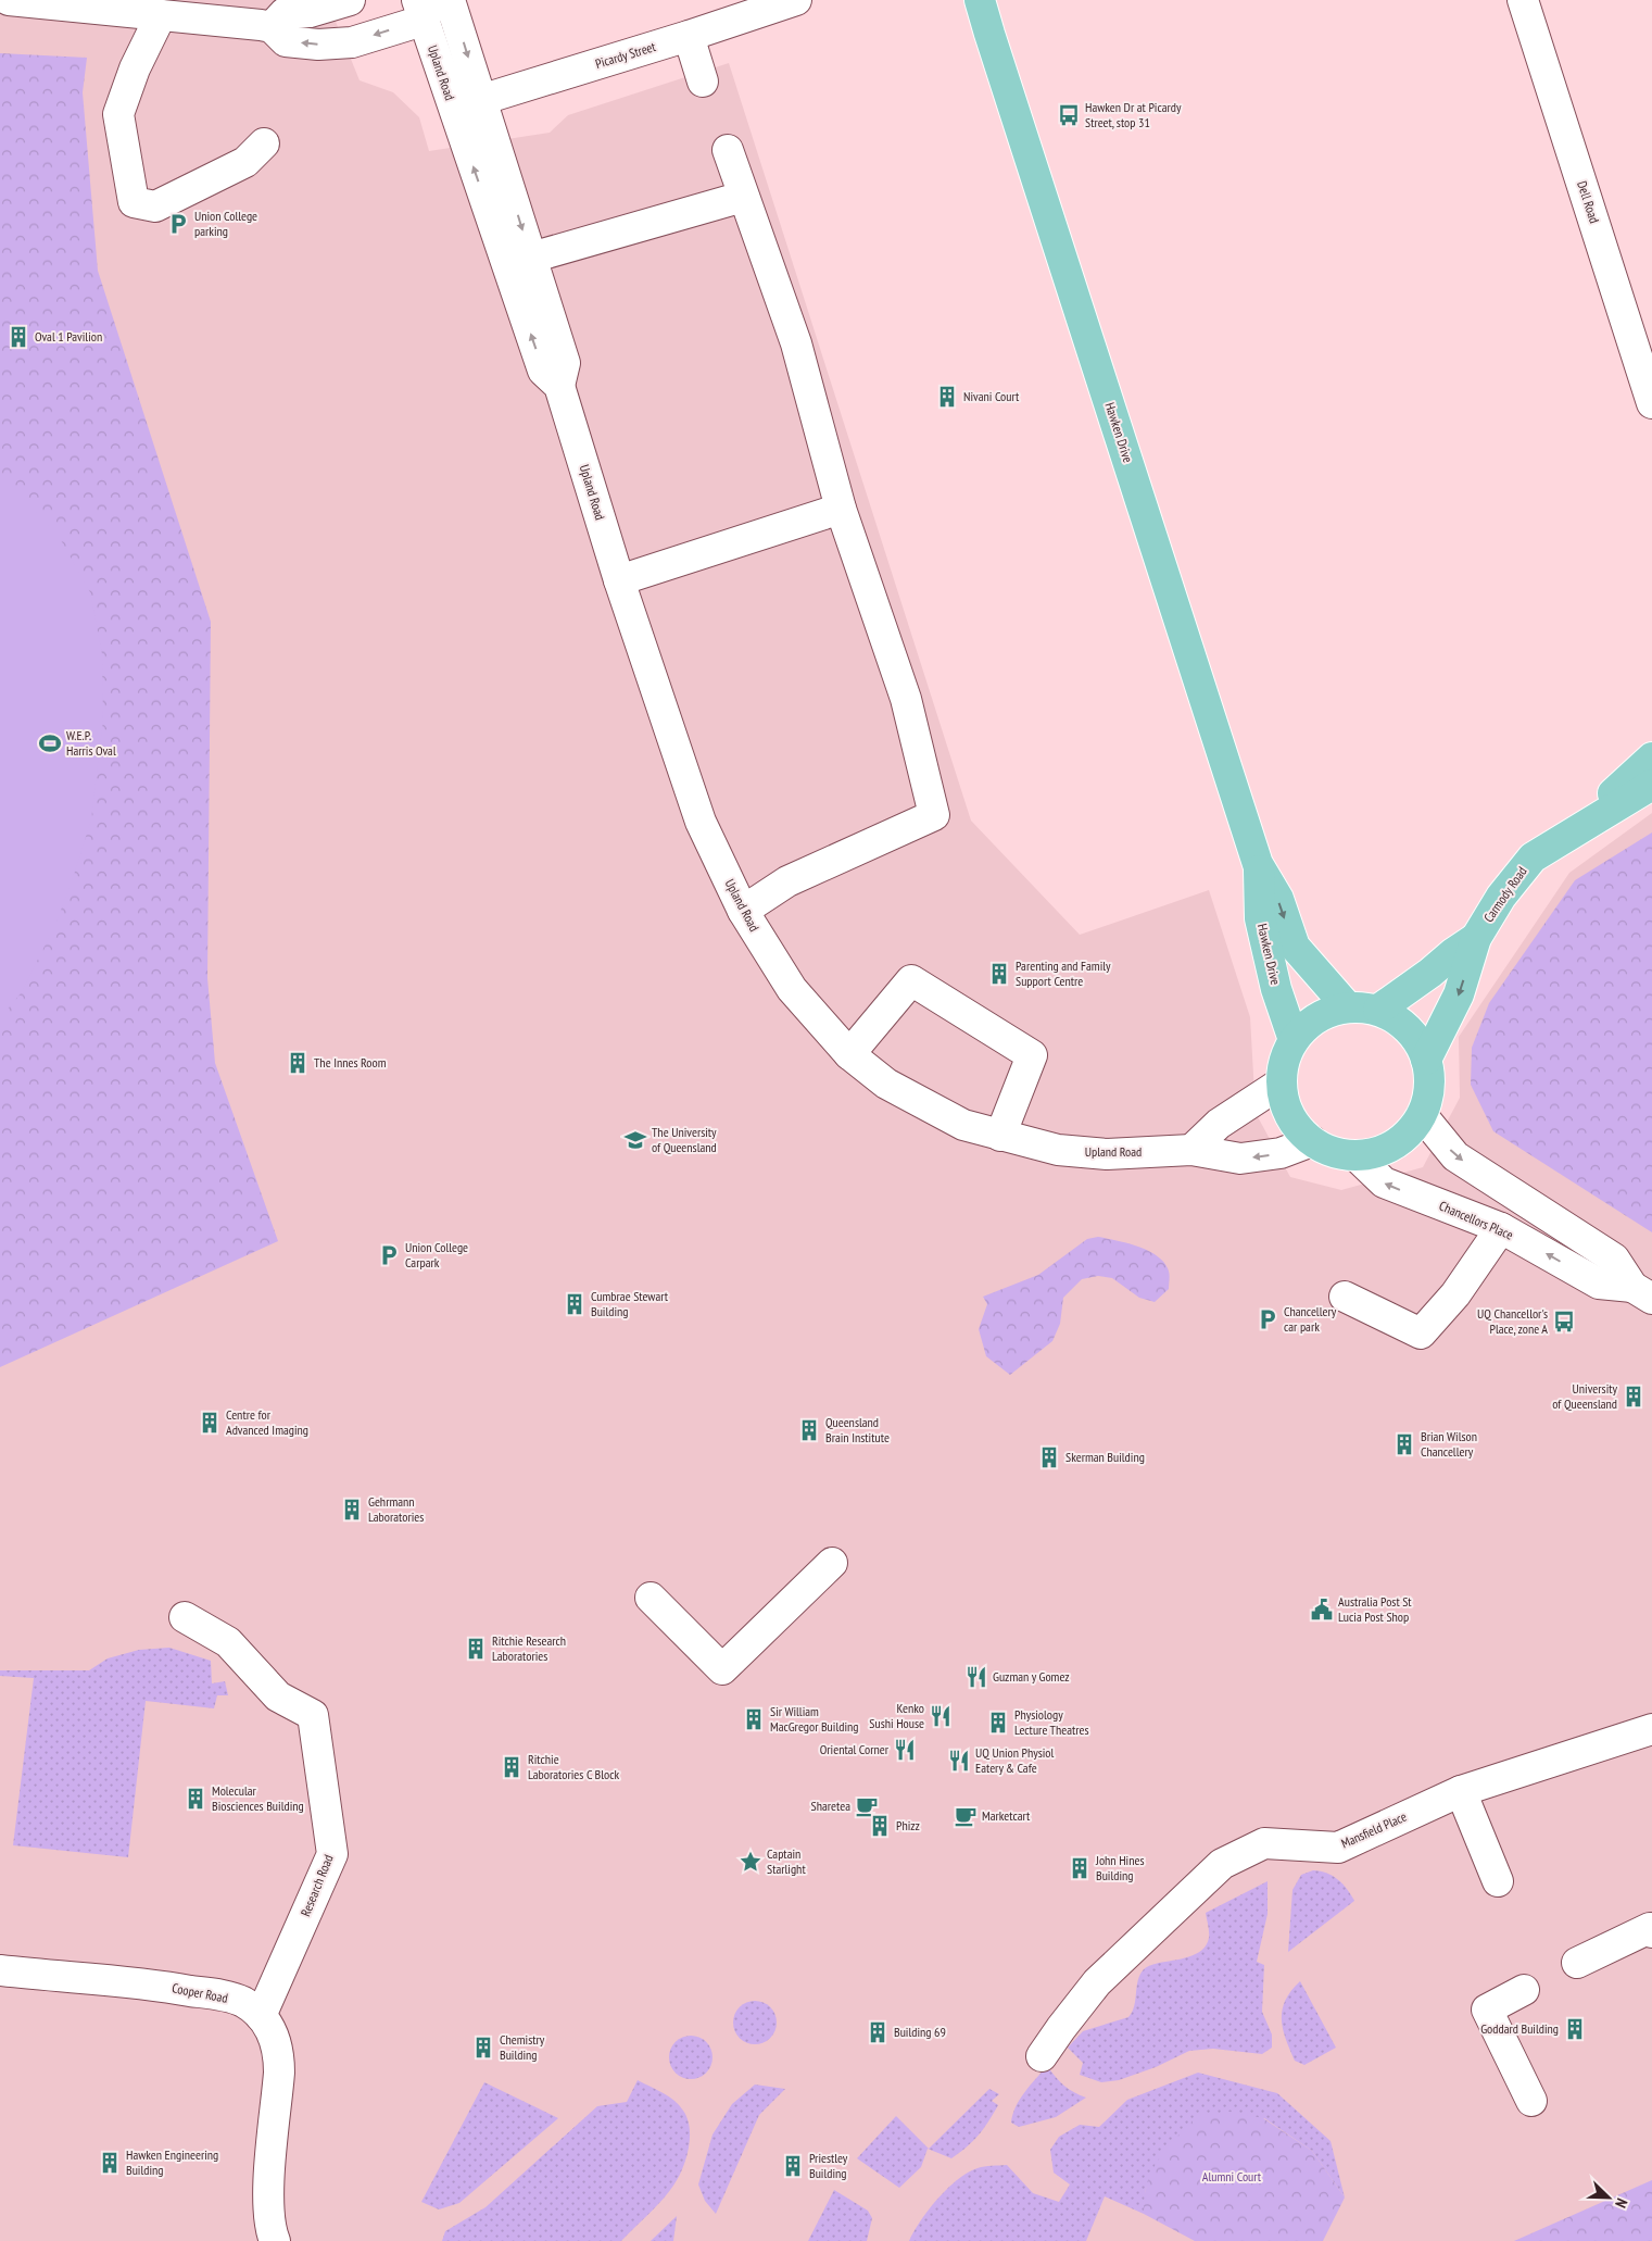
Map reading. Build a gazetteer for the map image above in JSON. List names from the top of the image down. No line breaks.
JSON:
{"streets":{"main road":["Hawken Drive","Carmody Road"],"street":["Picardy Street","Upland Road","Dell Road","Chancellors Place","Mansfield Place","Research Road","Cooper Road"]},"crossings":[["Picardy Street","Upland Road"],["Upland Road","Hawken Drive"],["Upland Road","Carmody Road"],["Upland Road","Chancellors Place"],["Hawken Drive","Carmody Road"],["Hawken Drive","Chancellors Place"],["Carmody Road","Chancellors Place"],["Research Road","Cooper Road"]],"parks":["Alumni Court"],"places":{"bus stop":["Hawken Dr at Picardy Street, stop 31","UQ Chancellor's Place, zone A"],"parking":["Union College parking","Union College Carpark","Chancellery car park"],"building":["Oval 1 Pavilion","Nivani Court","Parenting and Family Support Centre","The Innes Room","Cumbrae Stewart Building","University of Queensland","Centre for Advanced Imaging","Queensland Brain Institute","Brian Wilson Chancellery","Skerman Building","Gehrmann Laboratories","Ritchie Research Laboratories","Sir William MacGregor Building","Physiology Lecture Theatres","Ritchie Laboratories C Block","Molecular Biosciences Building","Phizz","John Hines Building","Goddard Building","Building 69","Chemistry Building","Hawken Engineering Building","Priestley Building"],"sports":["W.E.P. Harris Oval"],"school or university":["The University of Queensland"],"public building":["Australia Post St Lucia Post Shop"],"restaurant":["Guzman y Gomez","Kenko Sushi House","Oriental Corner","UQ Union Physiol Eatery & Cafe"],"cafe":["Sharetea","Marketcart"],"place":["Captain Starlight"]},"north":"bottom right"}
